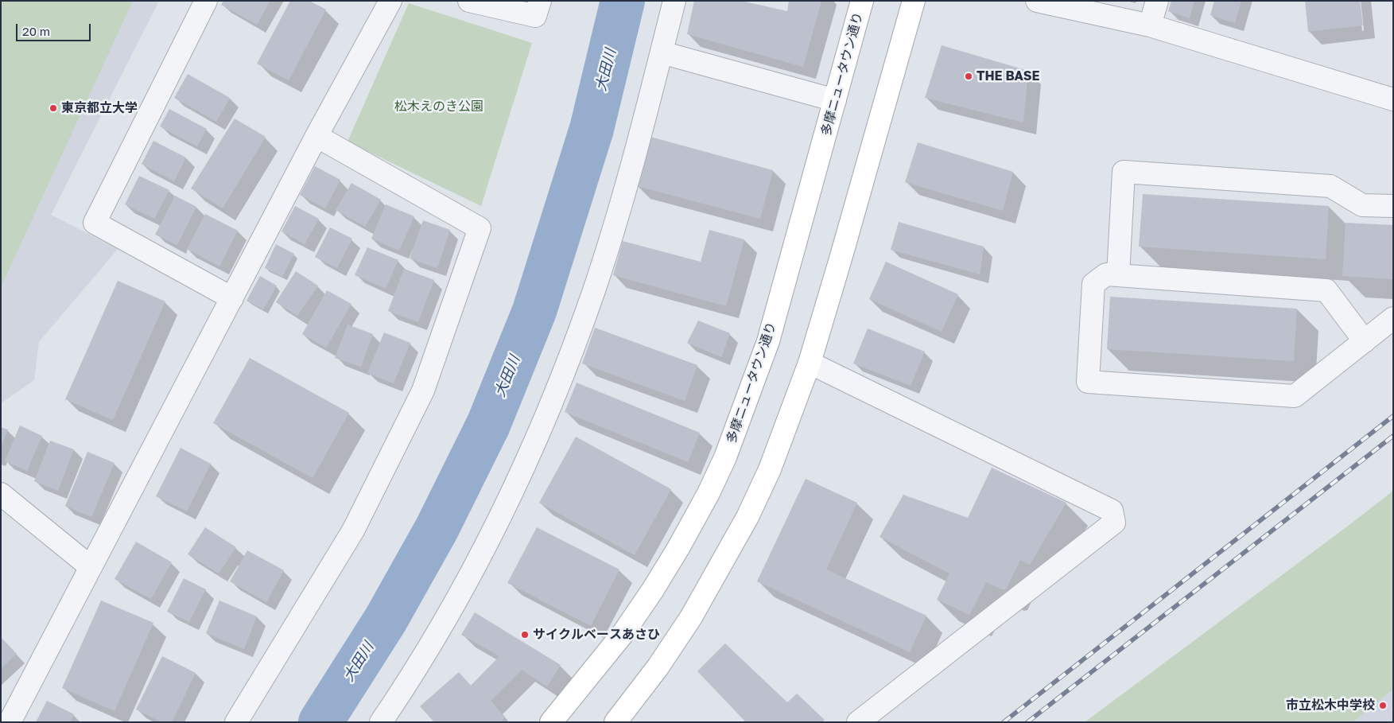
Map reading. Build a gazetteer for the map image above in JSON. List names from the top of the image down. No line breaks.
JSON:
{"streets":{"main road":["多摩ニュータウン通り"]},"water":["大田川"],"parks":["松木えのき公園"],"places":["THE BASE","東京都立大学","サイクルベースあさひ","市立松木中学校"],"scale_bar":"20 m"}
